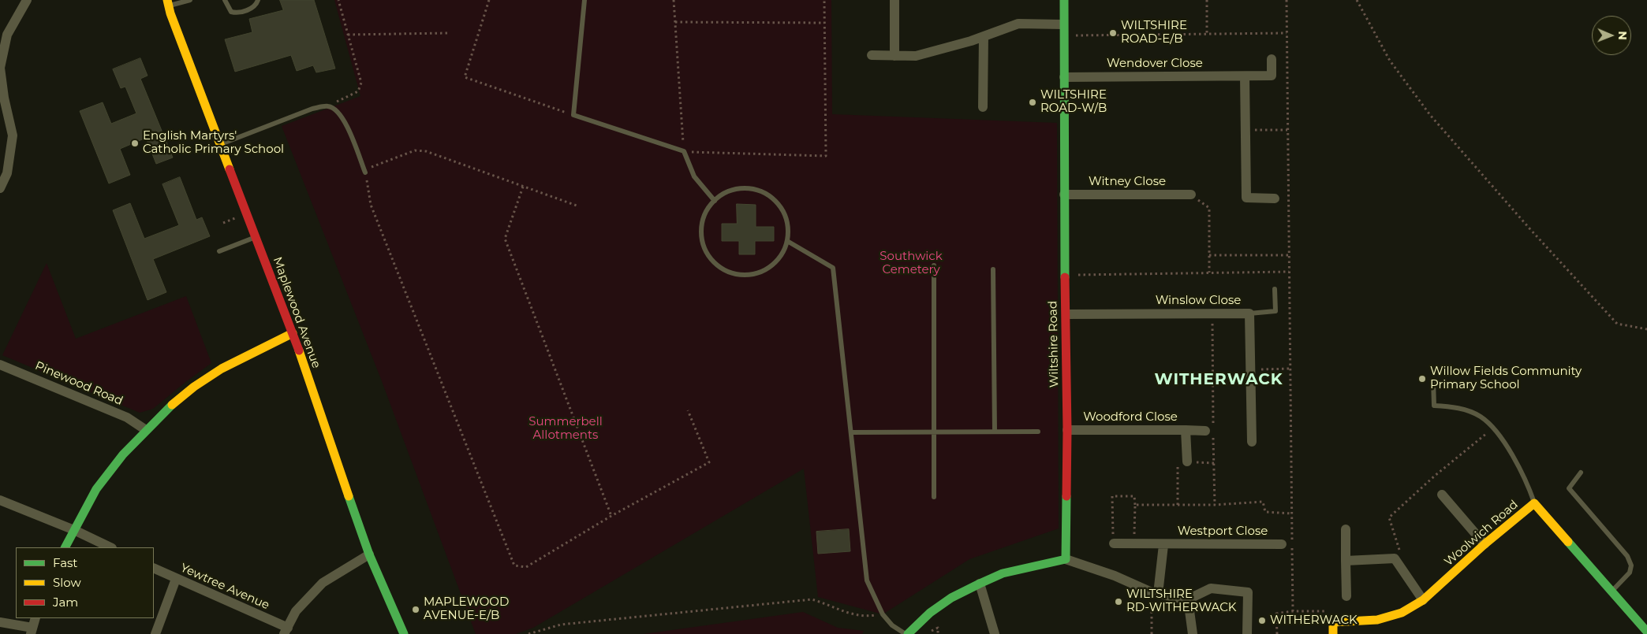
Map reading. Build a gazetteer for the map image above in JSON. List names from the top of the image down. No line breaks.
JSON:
{"streets":{"street":["Wendover Close","Witney Close","Winslow Close","Maplewood Avenue","Wiltshire Road","Pinewood Road","Woodford Close","Westport Close","Woolwich Road","Yewtree Avenue"]},"crossings":[["Wendover Close","Wiltshire Road"],["Witney Close","Wiltshire Road"],["Winslow Close","Wiltshire Road"],["Wiltshire Road","Woodford Close"]],"districts":["WITHERWACK"],"parks":["Southwick Cemetery","Summerbell Allotments"],"places":["WILTSHIRE ROAD-E/B","WILTSHIRE ROAD-W/B","English Martyrs' Catholic Primary School","Willow Fields Community Primary School","WILTSHIRE RD-WITHERWACK","MAPLEWOOD AVENUE-E/B","WITHERWACK"],"legend":["Fast","Slow","Jam"],"north":"right"}
